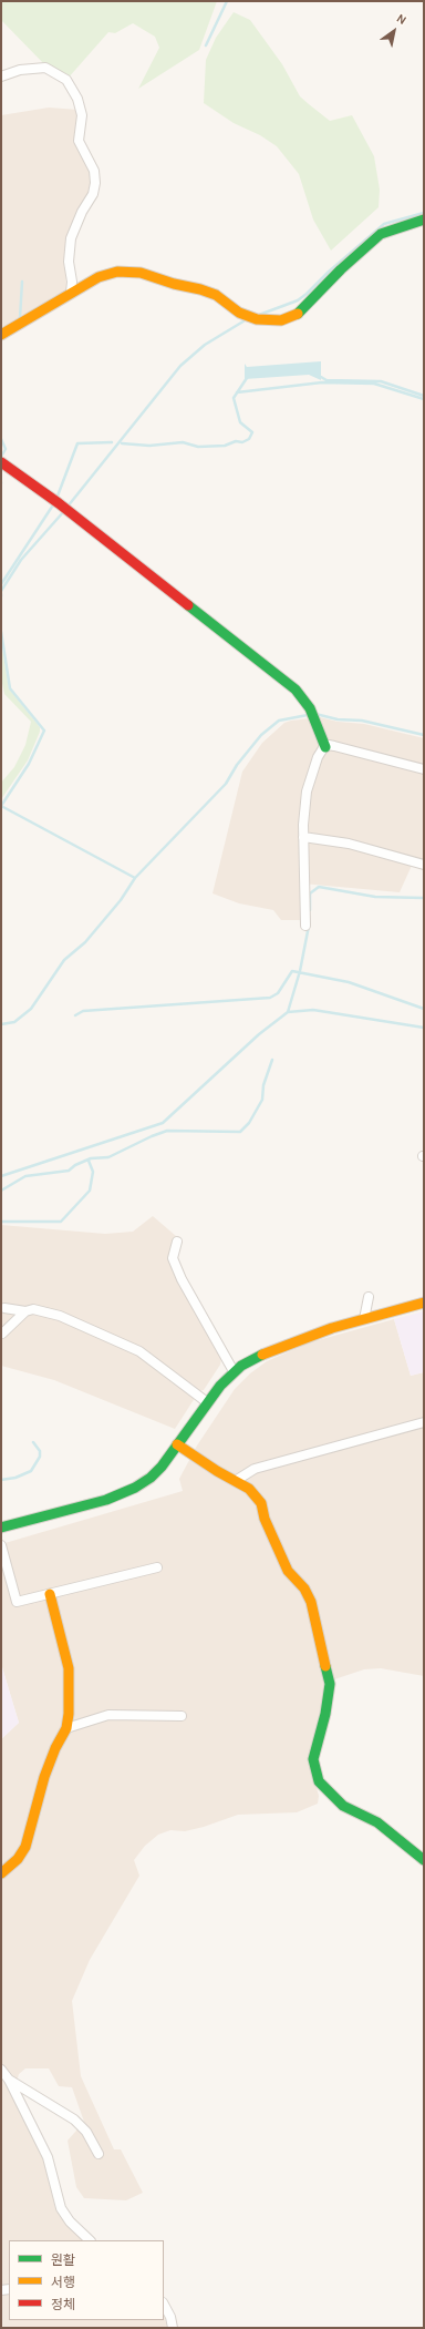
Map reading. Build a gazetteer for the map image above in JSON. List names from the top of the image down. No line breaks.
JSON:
{"legend":["원활","서행","정체"],"north":"top right"}
